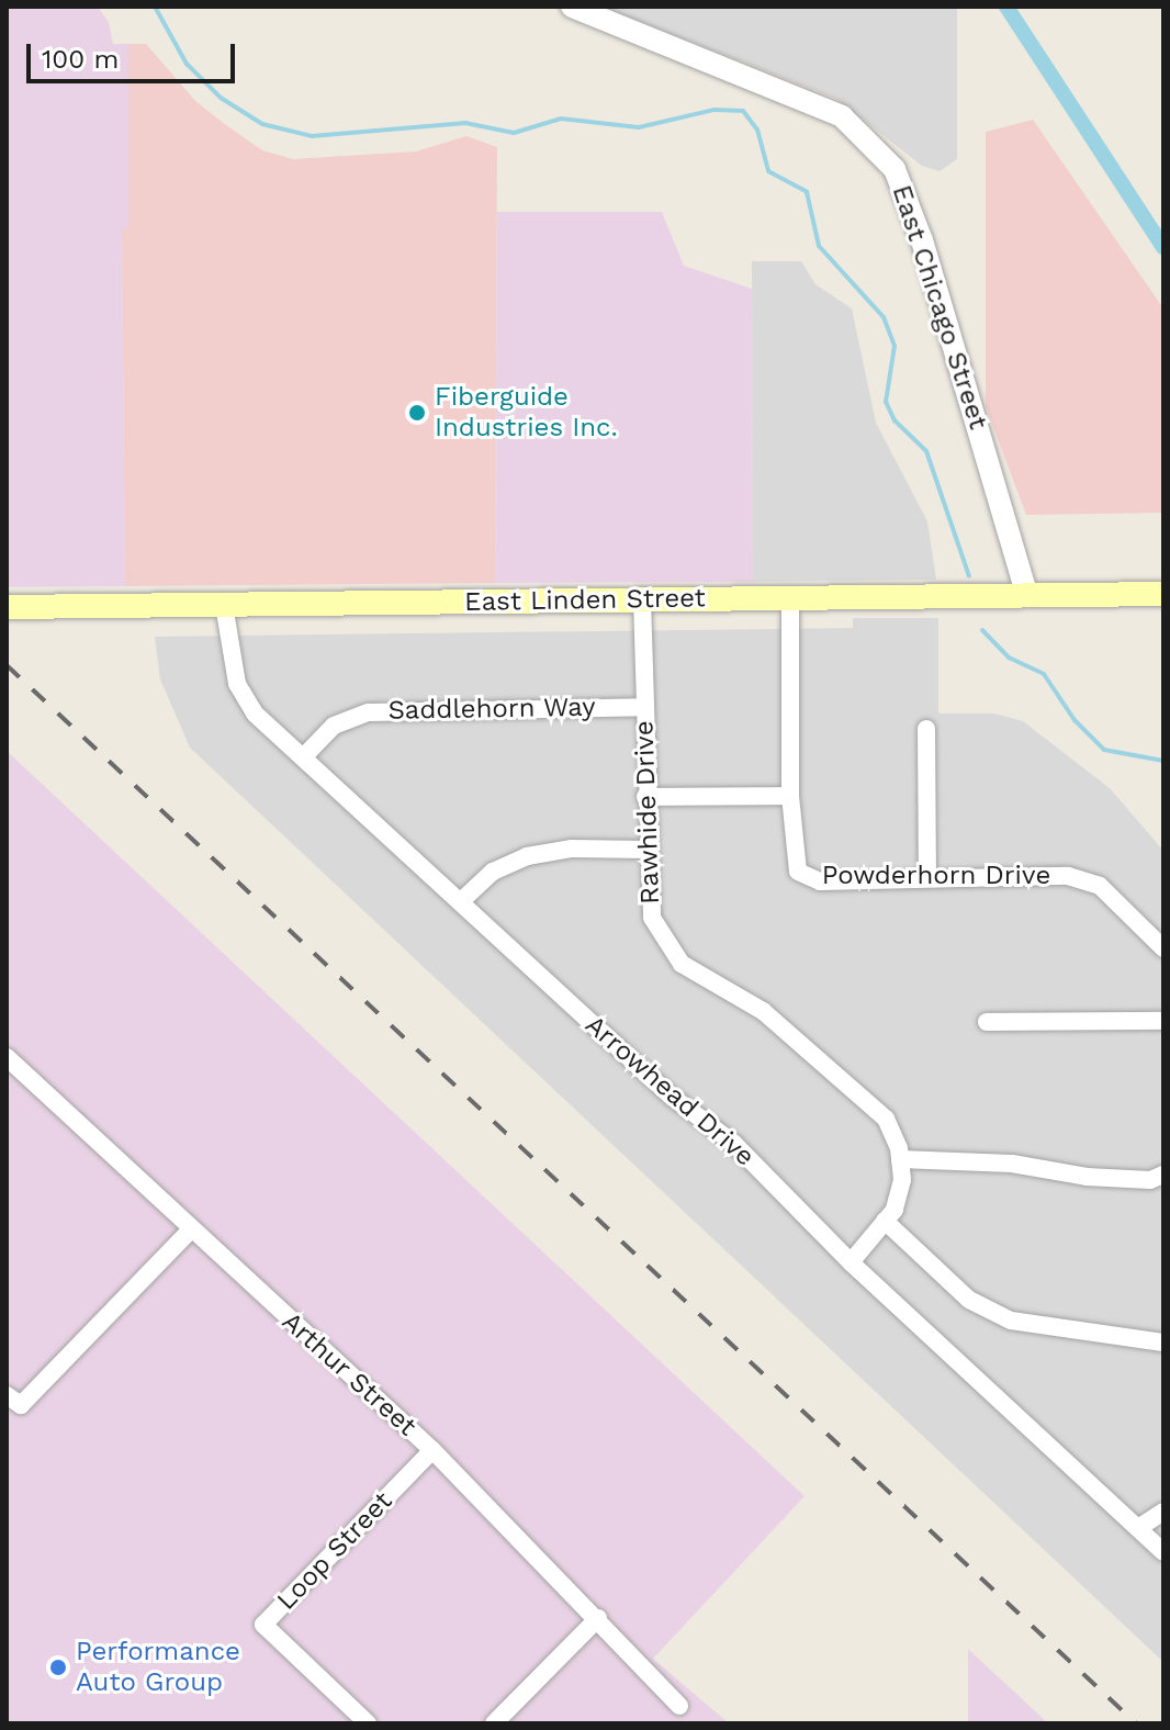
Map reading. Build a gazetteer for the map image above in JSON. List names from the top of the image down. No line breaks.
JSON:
{"streets":{"main road":["East Linden Street"],"street":["East Chicago Street","Saddlehorn Way","Rawhide Drive","Powderhorn Drive","Arrowhead Drive","Arthur Street","Loop Street"]},"crossings":[["East Chicago Street","East Linden Street"],["East Linden Street","Rawhide Drive"],["East Linden Street","Powderhorn Drive"],["East Linden Street","Arrowhead Drive"],["Saddlehorn Way","Rawhide Drive"],["Saddlehorn Way","Arrowhead Drive"],["Rawhide Drive","Arrowhead Drive"],["Arthur Street","Loop Street"]],"places":["Fiberguide Industries Inc.","Performance Auto Group"],"scale_bar":"100 m"}
